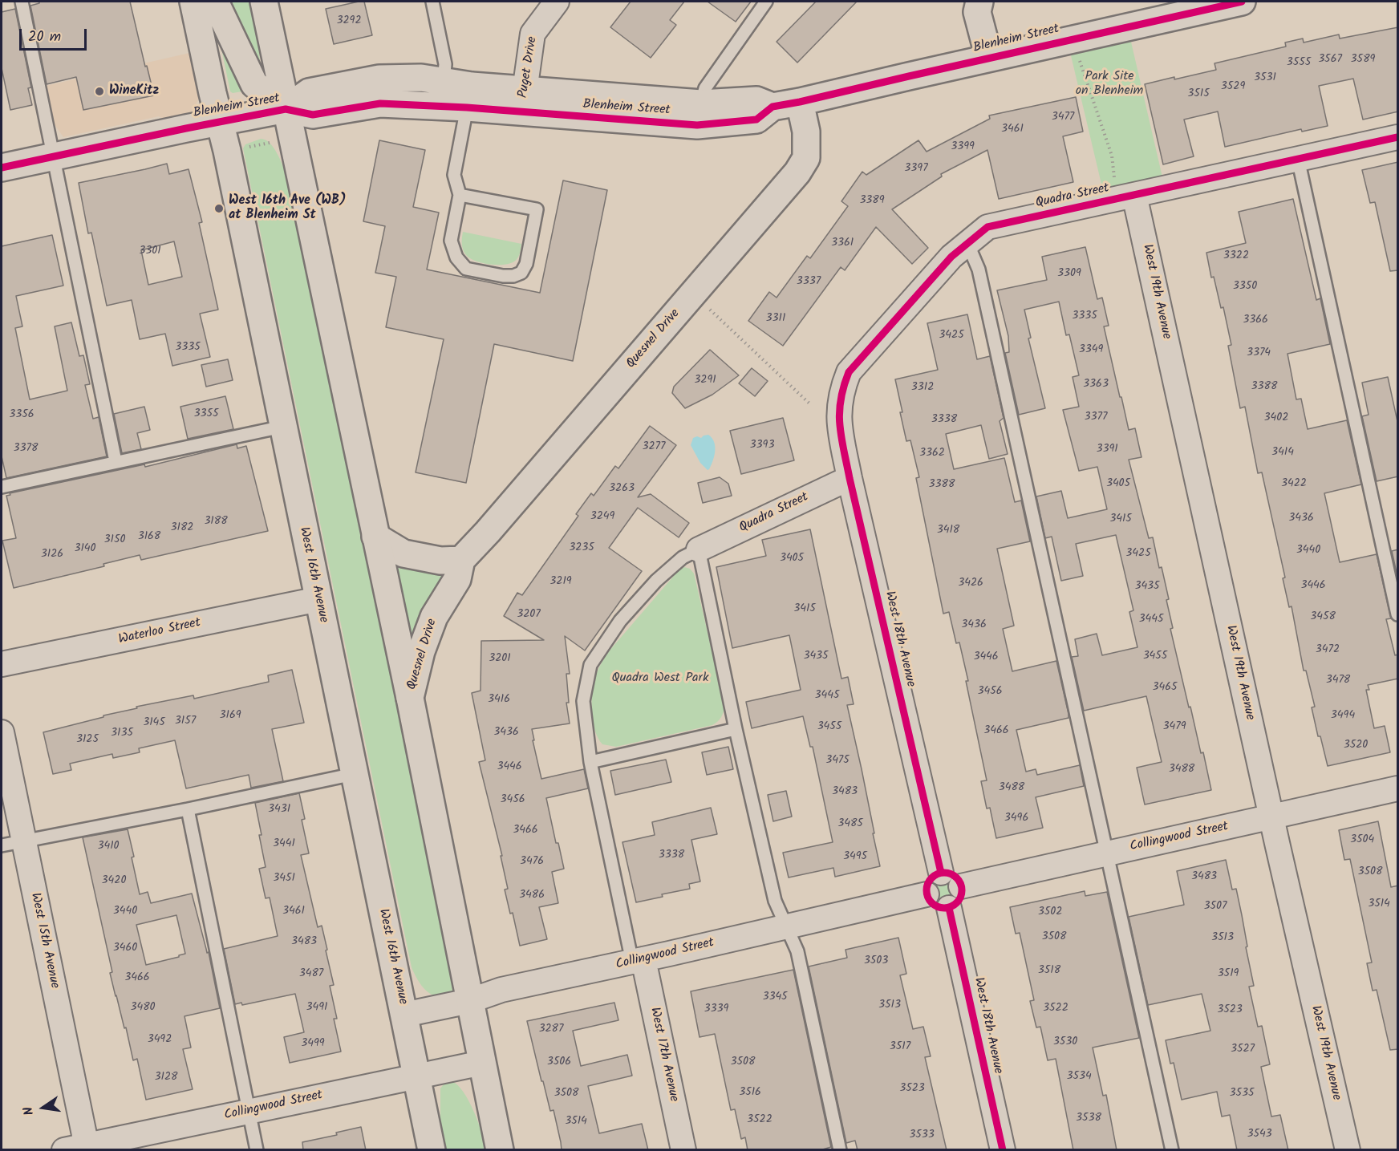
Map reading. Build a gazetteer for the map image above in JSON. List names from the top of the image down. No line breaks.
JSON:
{"streets":{"street":["Blenheim Street","Puget Drive","Quadra Street","West 19th Avenue","Quesnel Drive","West 16th Avenue","Waterloo Street","West 18th Avenue","Collingwood Street","West 15th Avenue","West 17th Avenue"]},"crossings":[["Blenheim Street","Puget Drive"],["Blenheim Street","Quesnel Drive"],["Blenheim Street","West 16th Avenue"],["Quadra Street","West 19th Avenue"],["Quadra Street","West 18th Avenue"],["West 19th Avenue","Collingwood Street"],["West 16th Avenue","Waterloo Street"],["West 16th Avenue","Collingwood Street"],["West 18th Avenue","Collingwood Street"],["Collingwood Street","West 15th Avenue"],["Collingwood Street","West 17th Avenue"]],"parks":["Park Site on Blenheim","Quadra West Park"],"places":["WineKitz","West 16th Ave (WB) at Blenheim St"],"house_numbers":["3292","3567","3589","3555","3531","3529","3515","3477","3461","3399","3397","3389","3361","3301","3322","3309","3337","3350","3335","3311","3366","3425","3335","3349","3374","3291","3363","3388","3312","3355","3356","3377","3402","3338","3393","3277","3378","3391","3414","3362","3405","3422","3388","3263","3249","3436","3415","3188","3182","3418","3168","3150","3235","3140","3440","3425","3126","3405","3219","3426","3446","3435","3415","3207","3458","3445","3436","3472","3435","3455","3446","3201","3478","3465","3456","3445","3416","3169","3494","3157","3145","3455","3479","3466","3436","3135","3125","3520","3475","3446","3488","3488","3483","3456","3431","3496","3485","3466","3504","3441","3410","3338","3495","3476","3508","3483","3451","3420","3486","3514","3507","3440","3461","3502","3508","3513","3483","3460","3503","3518","3487","3519","3466","3345","3513","3480","3491","3522","3339","3523","3287","3492","3530","3499","3517","3527","3506","3508","3534","3128","3523","3516","3508","3535","3538","3522","3514","3543","3533"],"scale_bar":"20 m","north":"left"}
